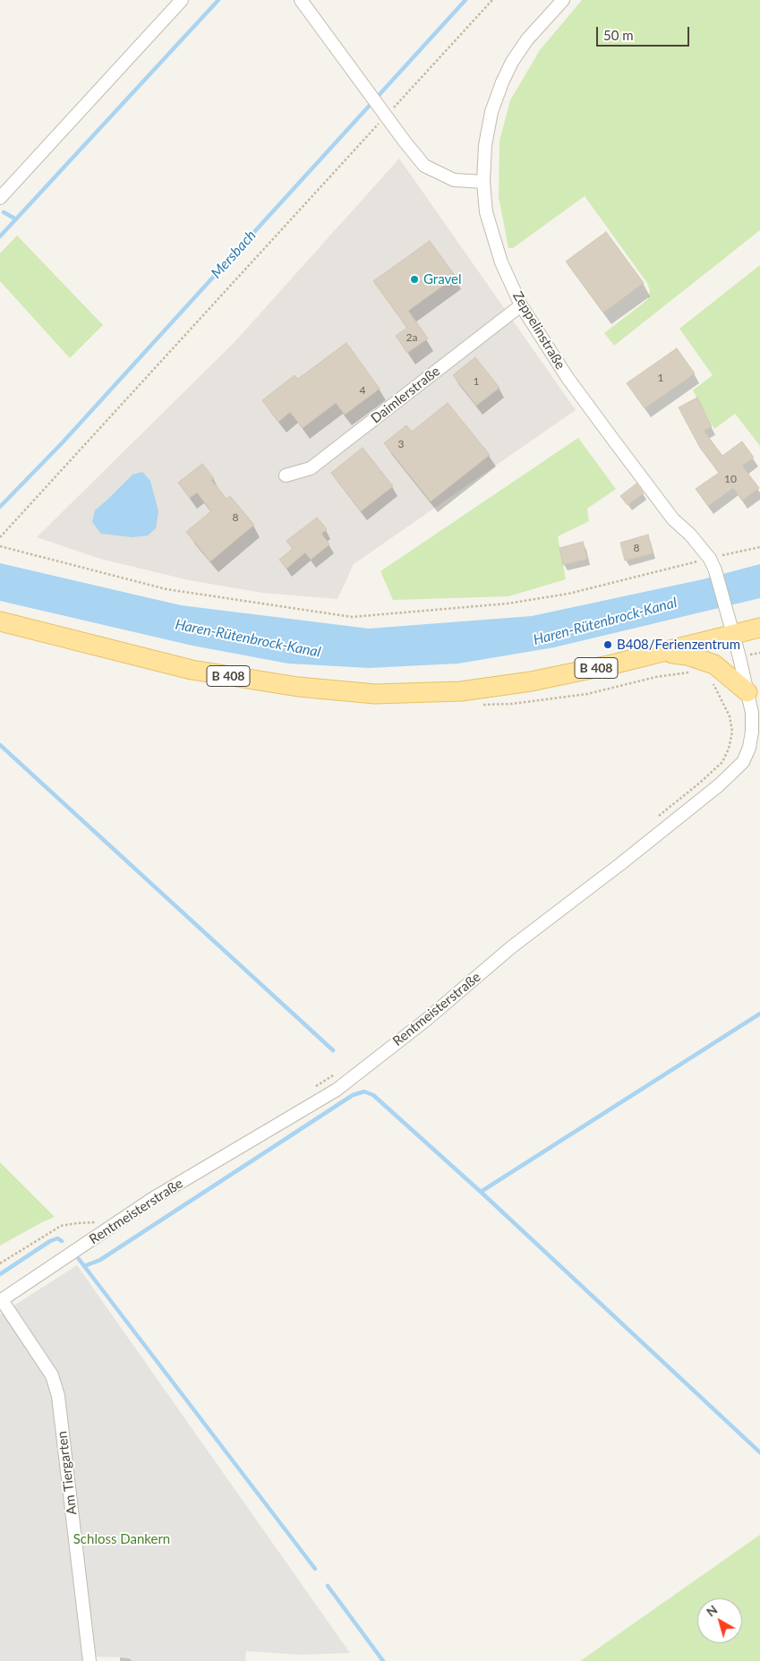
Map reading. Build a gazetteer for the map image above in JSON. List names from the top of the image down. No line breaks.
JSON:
{"streets":{"main road":["B 408"],"street":["Zeppelinstraße","Daimlerstraße","Rentmeisterstraße","Am Tiergarten"]},"crossings":[["Zeppelinstraße","Daimlerstraße"],["Zeppelinstraße","B 408"],["Zeppelinstraße","Rentmeisterstraße"],["B 408","Rentmeisterstraße"],["Rentmeisterstraße","Am Tiergarten"]],"water":["Mersbach","Haren-Rütenbrock-Kanal"],"parks":["Schloss Dankern"],"places":["Gravel","B408/Ferienzentrum"],"house_numbers":["2a","1","1","4","3","10","8","8"],"scale_bar":"50 m","north":"top left"}
